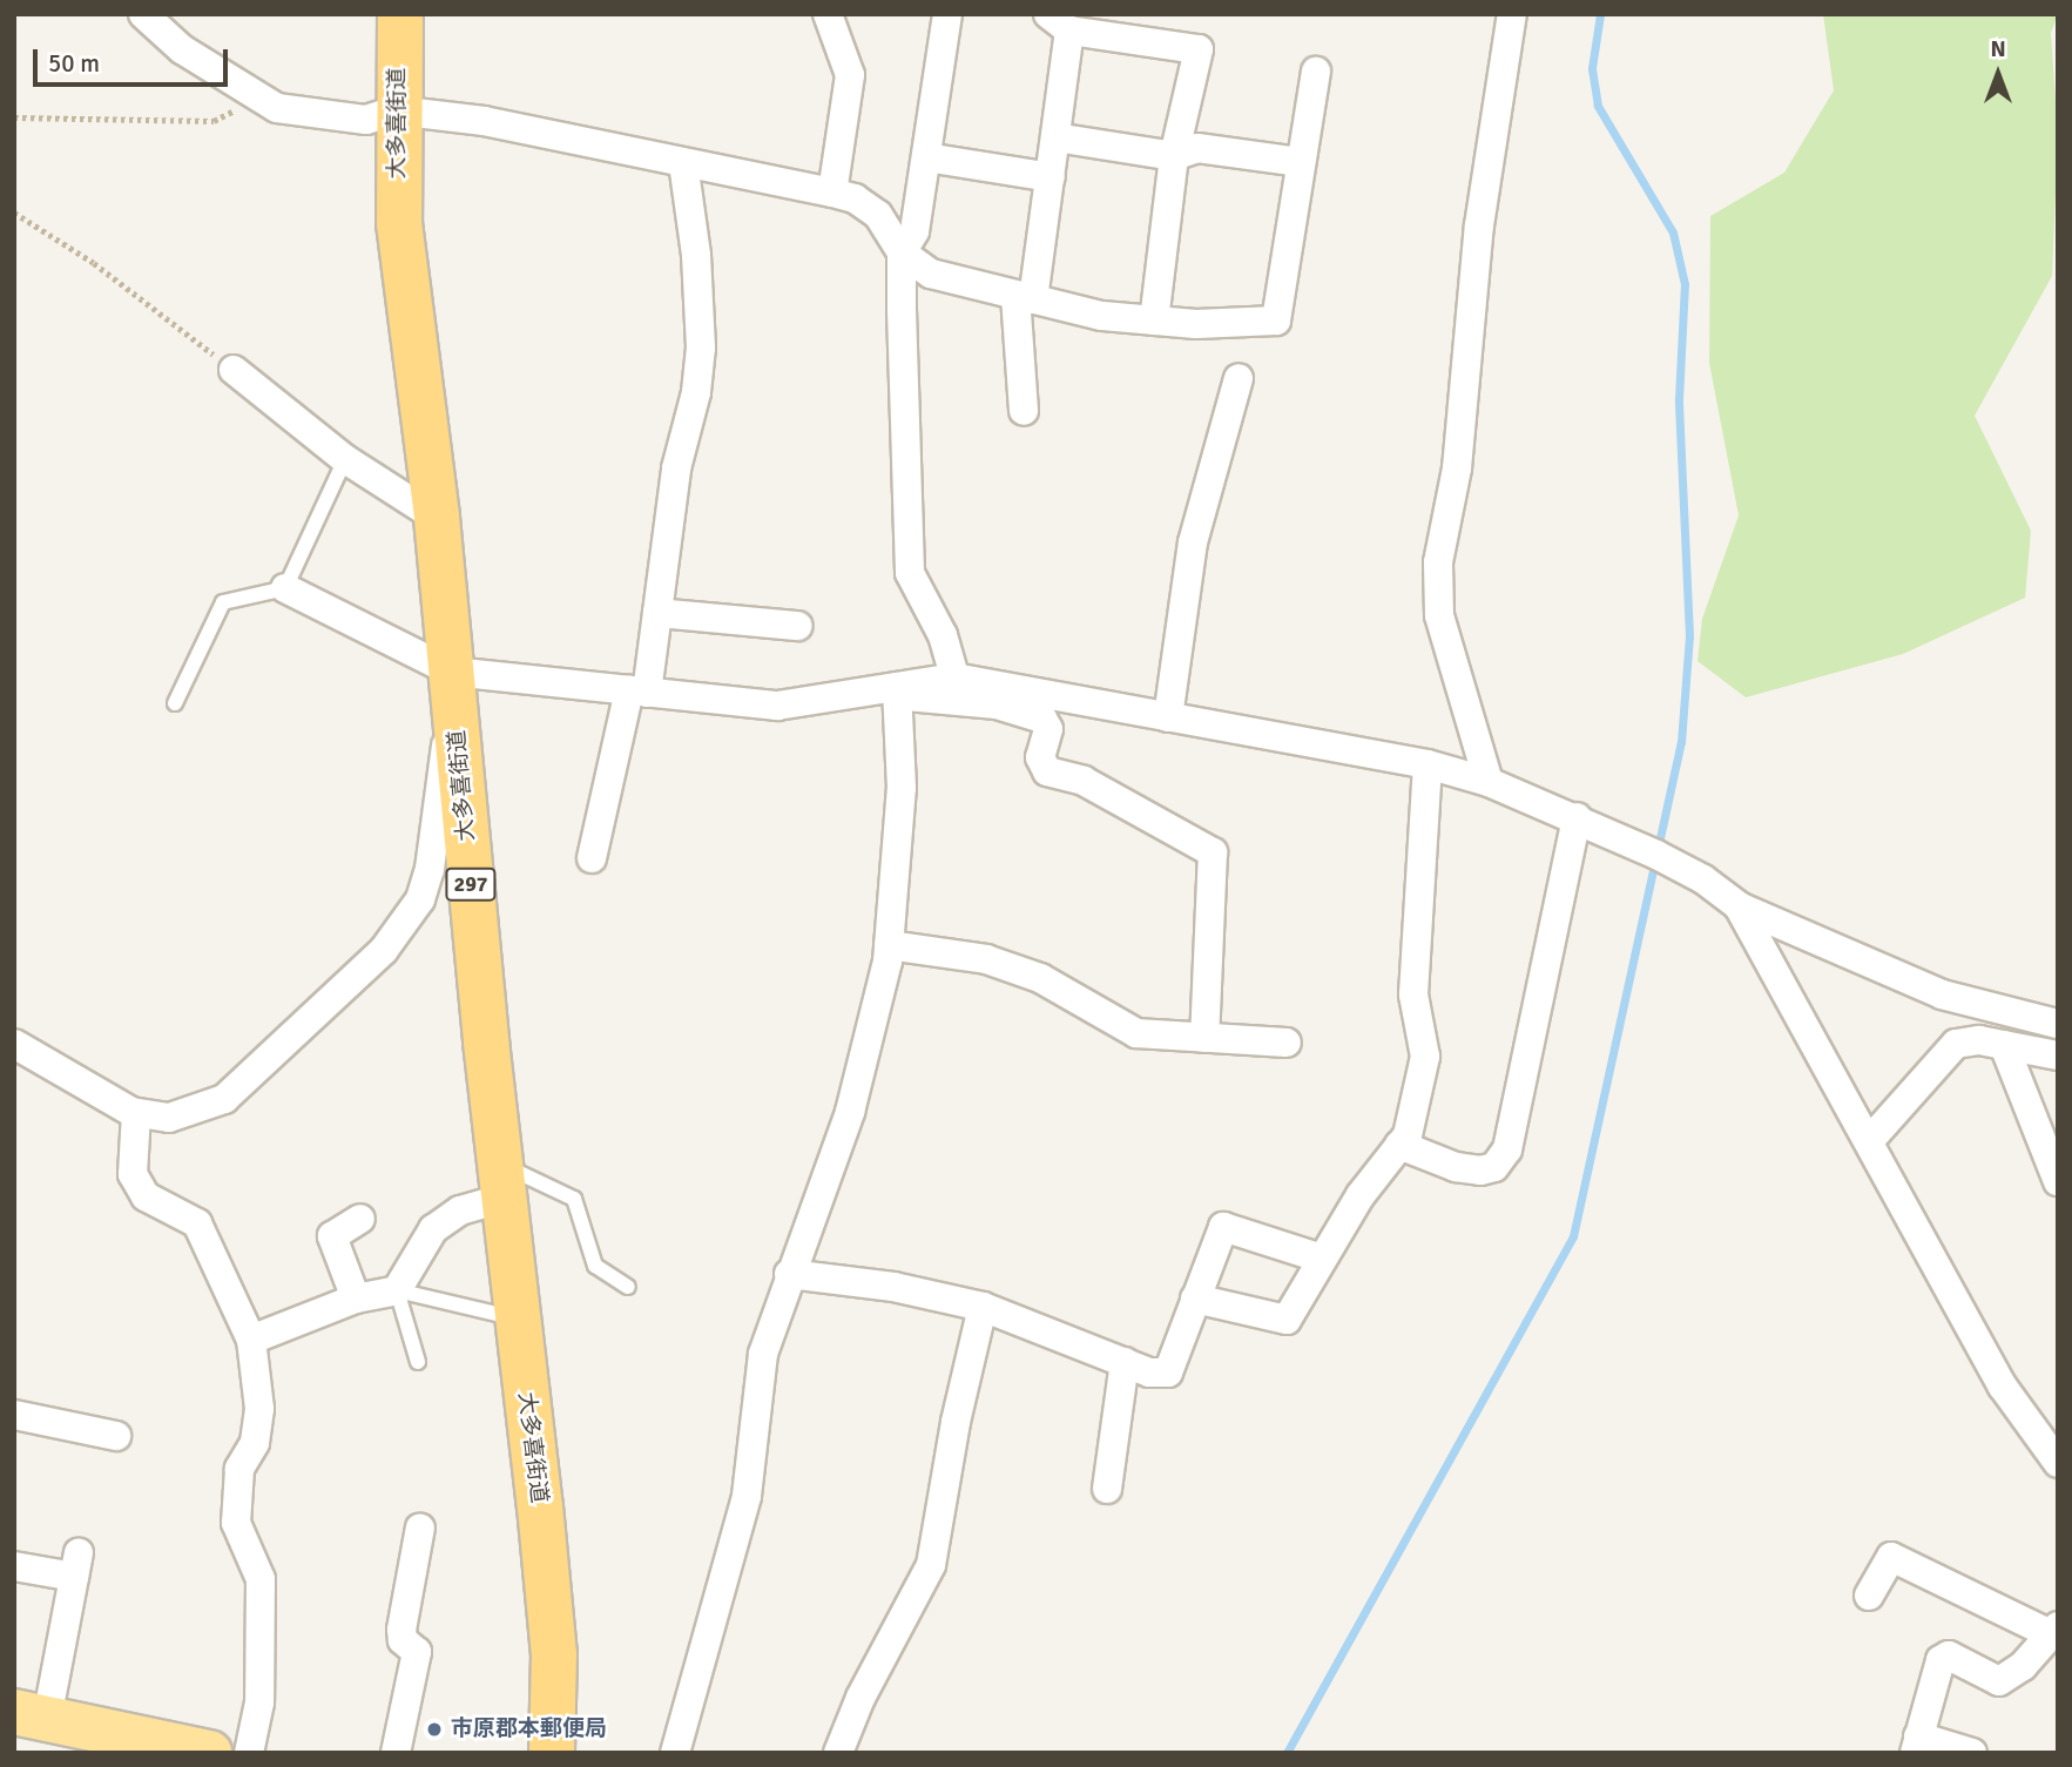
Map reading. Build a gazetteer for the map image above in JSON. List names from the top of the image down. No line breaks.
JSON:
{"streets":{"highway":["大多喜街道","297"]},"places":["市原郡本郵便局"],"scale_bar":"50 m","north":"top"}
